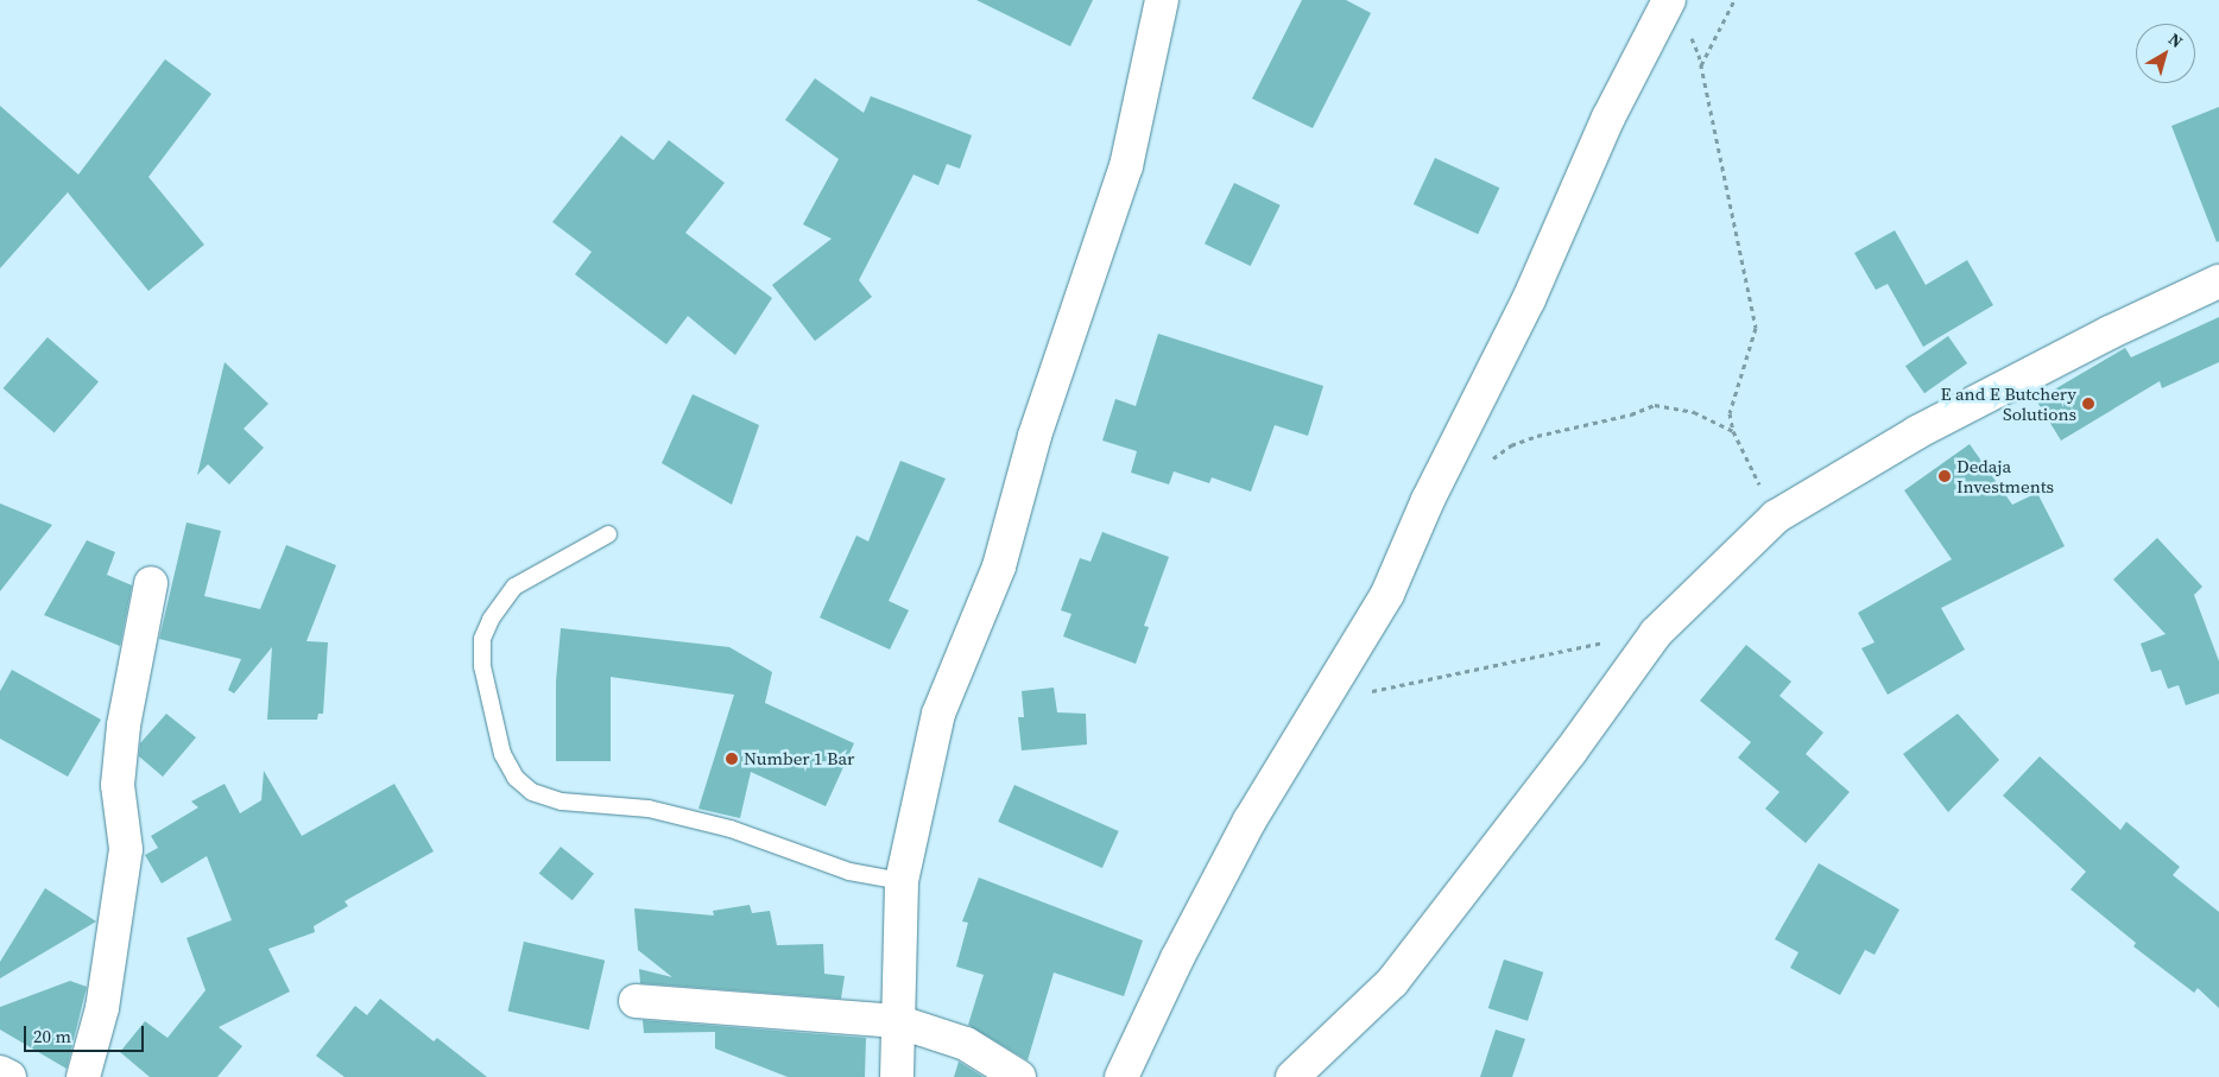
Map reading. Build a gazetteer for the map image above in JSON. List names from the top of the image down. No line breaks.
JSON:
{"places":["E and E Butchery Solutions","Dedaja Investments","Number 1 Bar"],"scale_bar":"20 m","north":"top right"}
